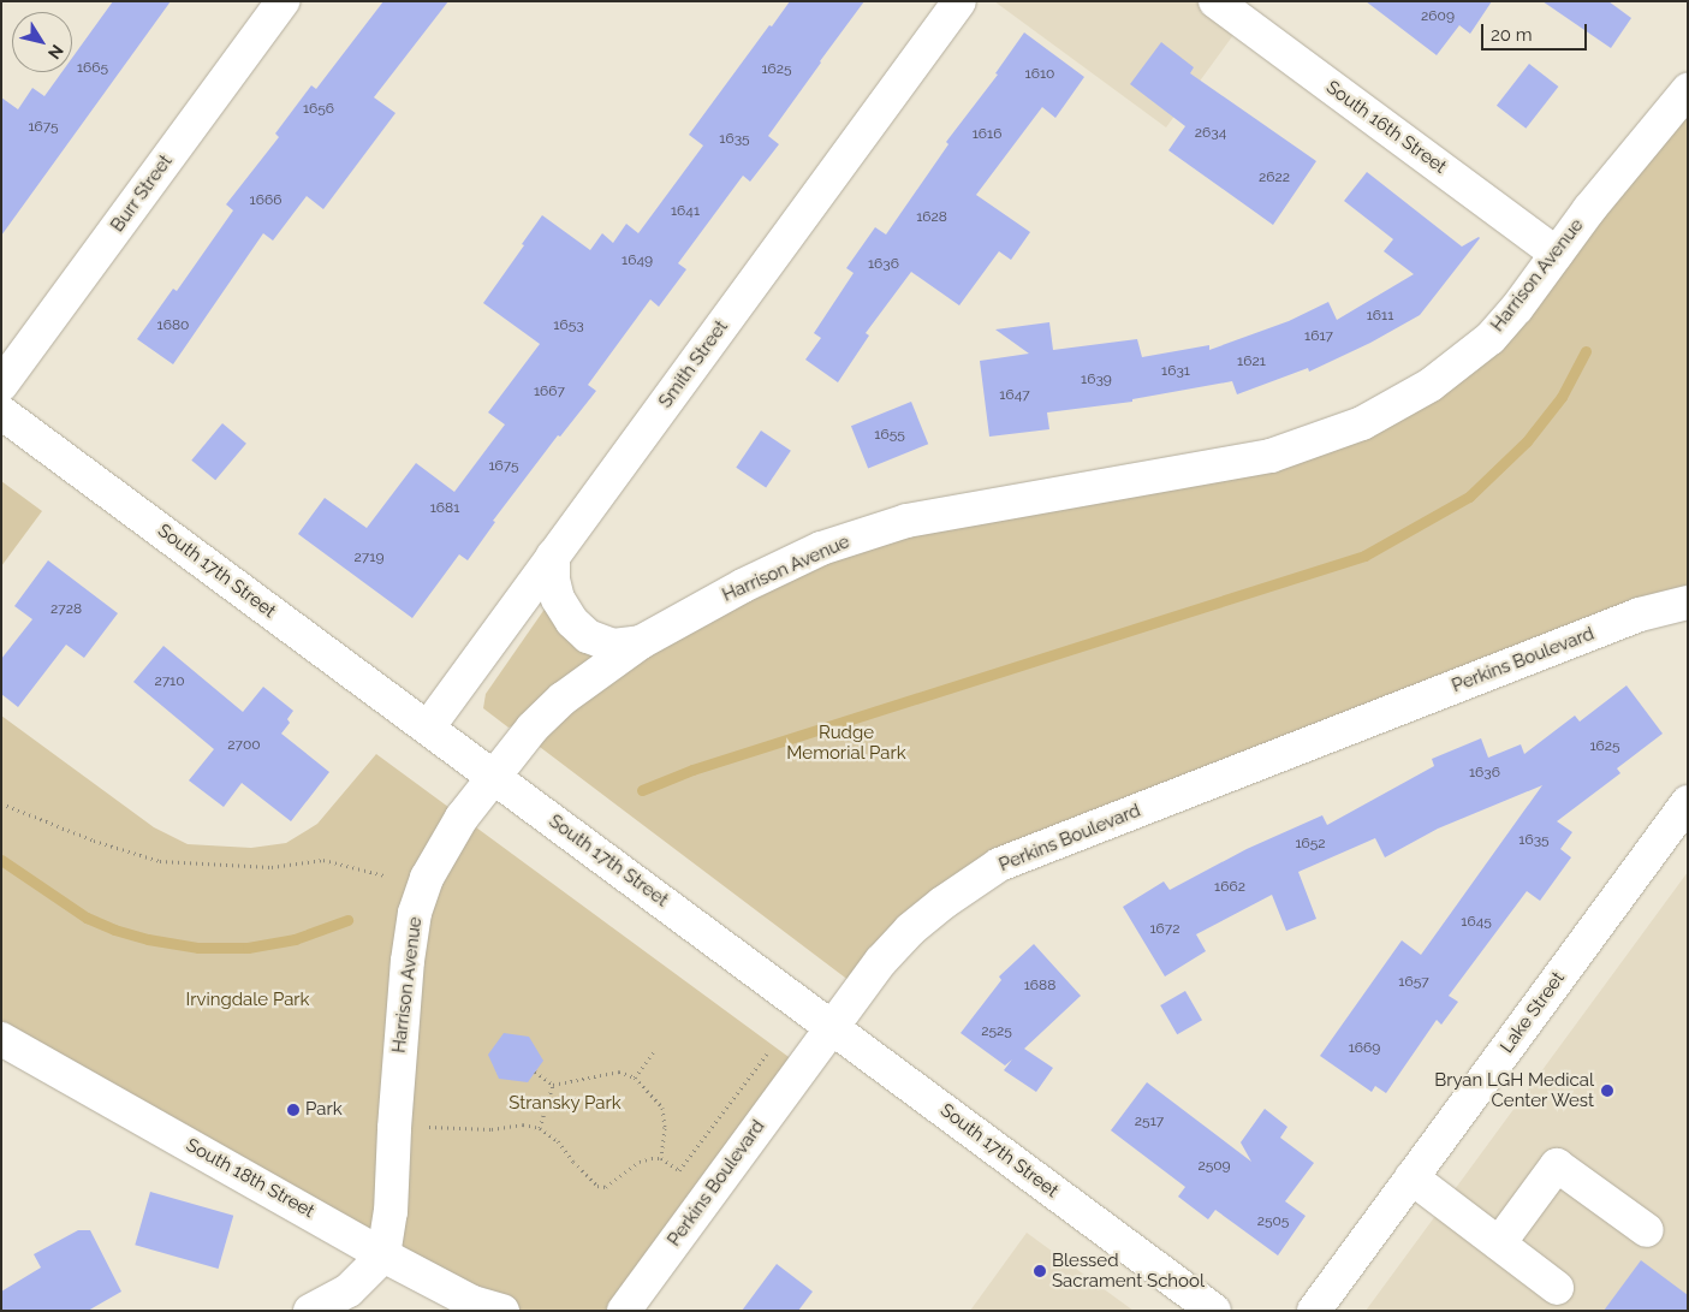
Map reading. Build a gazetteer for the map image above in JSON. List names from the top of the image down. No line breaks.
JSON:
{"streets":{"street":["South 16th Street","Burr Street","Harrison Avenue","Smith Street","South 17th Street","Perkins Boulevard","Lake Street","South 18th Street"]},"crossings":[["South 16th Street","Harrison Avenue"],["Harrison Avenue","South 17th Street"],["Harrison Avenue","South 18th Street"],["Smith Street","South 17th Street"],["South 17th Street","Perkins Boulevard"]],"parks":["Rudge Memorial Park","Irvingdale Park","Stransky Park"],"places":["Bryan LGH Medical Center West","Park","Blessed Sacrament School"],"house_numbers":["2609","1665","1625","1610","1656","1675","2634","1616","1635","2622","1666","1641","1628","1649","1636","1611","1680","1653","1617","1621","1631","1639","1667","1647","1655","1675","1681","2719","2728","2710","2700","1625","1636","1635","1652","1662","1645","1672","1657","1688","2525","1669","2517","2509","2505"],"scale_bar":"20 m","north":"bottom right"}
